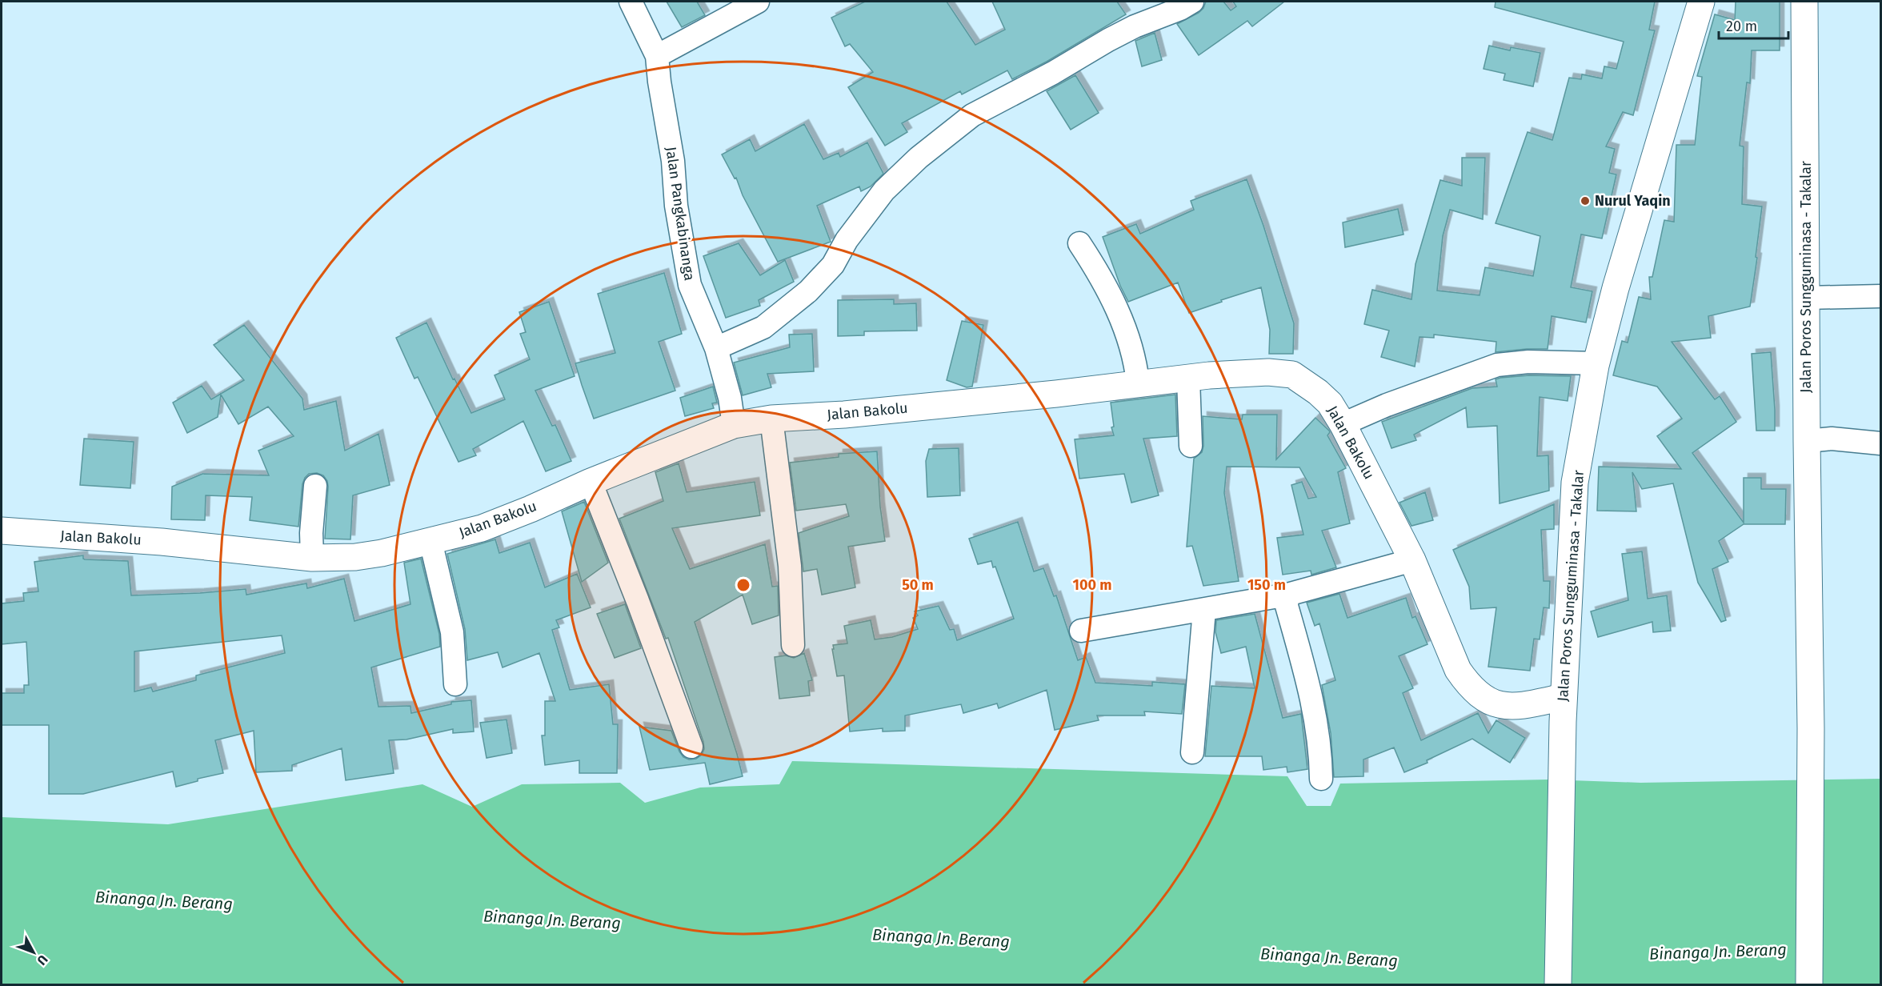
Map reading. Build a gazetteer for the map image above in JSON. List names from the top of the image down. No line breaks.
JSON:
{"streets":{"main road":["Jalan Poros Sungguminasa - Takalar","Jalan Bakolu"],"street":["Jalan Pangkabinanga"]},"crossings":[["Jalan Pangkabinanga","Jalan Bakolu"],["Jalan Poros Sungguminasa - Takalar","Jalan Bakolu"]],"water":["Binanga Jn. Berang"],"places":["Nurul Yaqin"],"scale_bar":"20 m","north":"bottom right","rings":["50 m","100 m","150 m"]}
